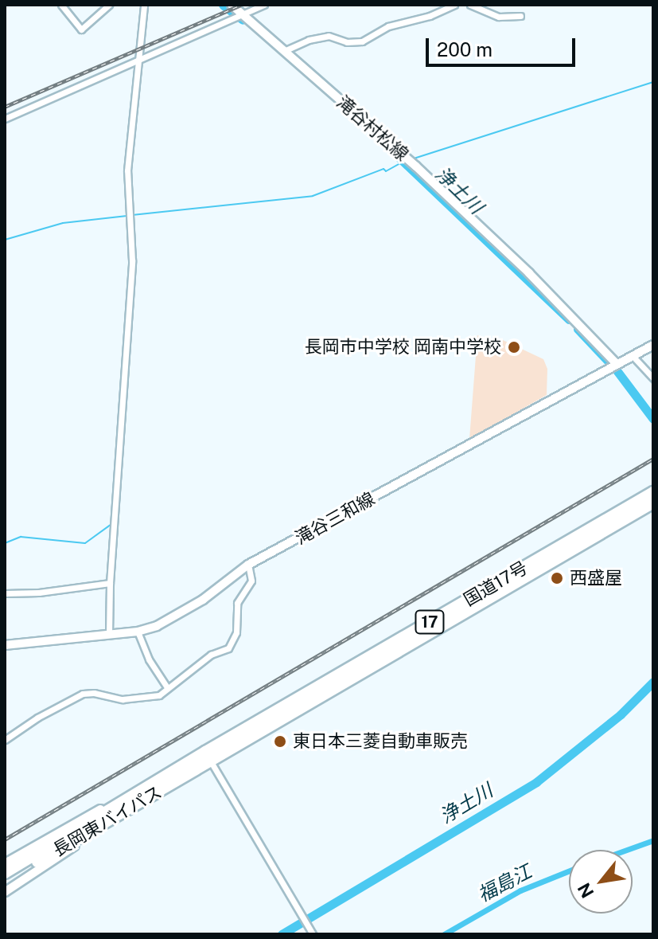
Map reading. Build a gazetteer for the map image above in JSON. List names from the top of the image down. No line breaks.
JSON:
{"streets":{"highway":["国道17号","17","長岡東バイパス"],"main road":["滝谷村松線","滝谷三和線"]},"crossings":[["滝谷村松線","滝谷三和線"],["国道17号","長岡東バイパス"]],"water":["浄土川","福島江"],"places":["長岡市中学校 岡南中学校","西盛屋","東日本三菱自動車販売"],"scale_bar":"200 m","north":"bottom left"}
